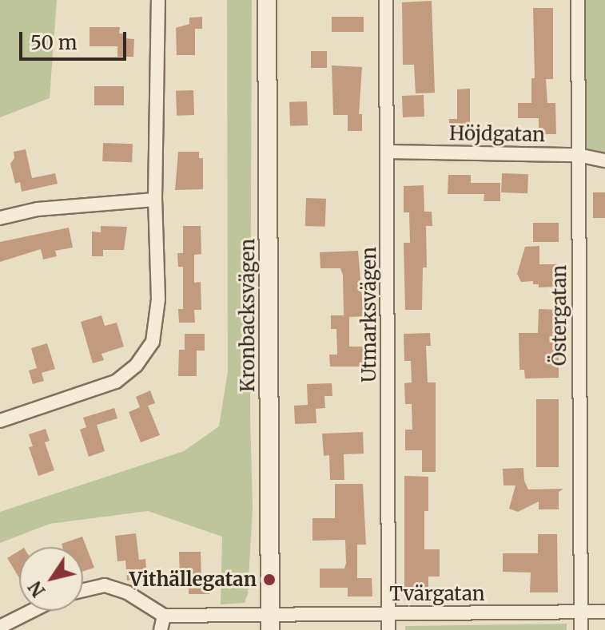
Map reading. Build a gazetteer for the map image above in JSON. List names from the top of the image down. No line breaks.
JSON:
{"streets":{"street":["Höjdgatan","Utmarksvägen","Kronbacksvägen","Östergatan","Tvärgatan"]},"crossings":[["Höjdgatan","Utmarksvägen"],["Höjdgatan","Östergatan"],["Utmarksvägen","Tvärgatan"],["Kronbacksvägen","Tvärgatan"],["Östergatan","Tvärgatan"]],"places":["Vithällegatan"],"scale_bar":"50 m","north":"bottom left"}
